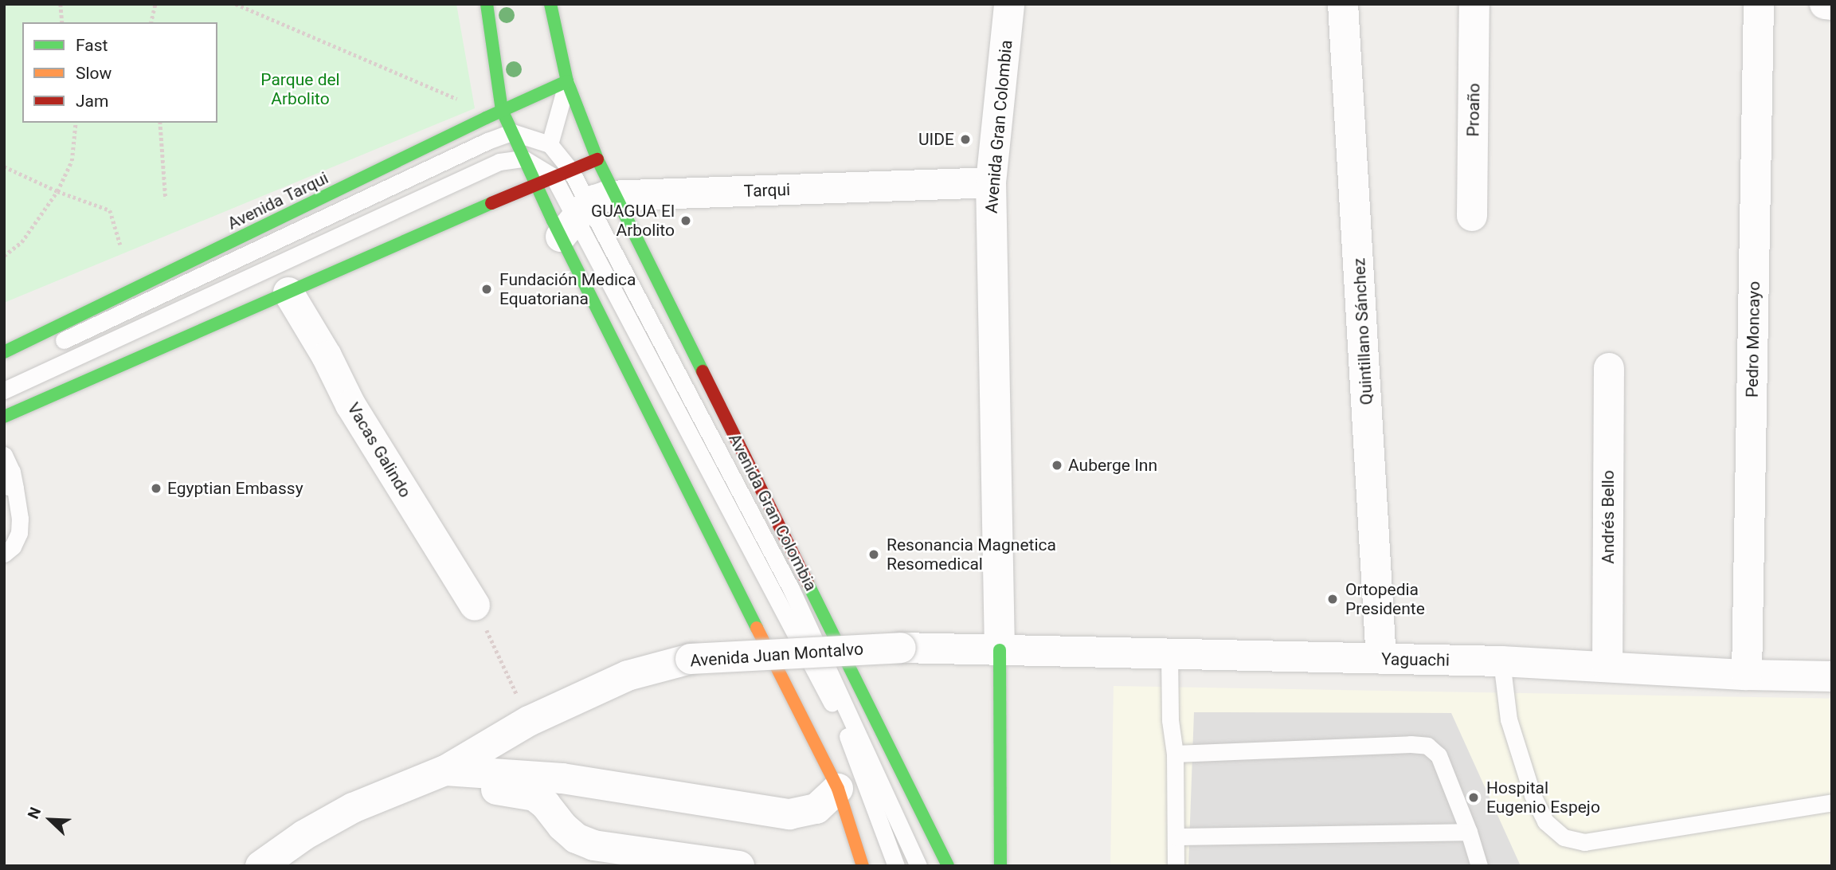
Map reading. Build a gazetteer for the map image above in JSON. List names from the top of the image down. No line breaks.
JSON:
{"streets":{"main road":["Avenida Gran Colombia","Avenida Tarqui"],"street":["Proaño","Tarqui","Quintillano Sánchez","Pedro Moncayo","Vacas Galindo","Andrés Bello","Avenida Juan Montalvo","Yaguachi"]},"crossings":[["Avenida Gran Colombia","Tarqui"],["Avenida Gran Colombia","Avenida Tarqui"],["Avenida Gran Colombia","Avenida Juan Montalvo"],["Avenida Gran Colombia","Yaguachi"],["Quintillano Sánchez","Yaguachi"],["Pedro Moncayo","Yaguachi"],["Andrés Bello","Yaguachi"],["Avenida Juan Montalvo","Yaguachi"]],"parks":["Parque del Arbolito"],"places":["UIDE","GUAGUA El Arbolito","Fundación Medica Equatoriana","Auberge Inn","Egyptian Embassy","Resonancia Magnetica Resomedical","Ortopedia Presidente","Hospital Eugenio Espejo"],"legend":["Fast","Slow","Jam"],"north":"top left"}
